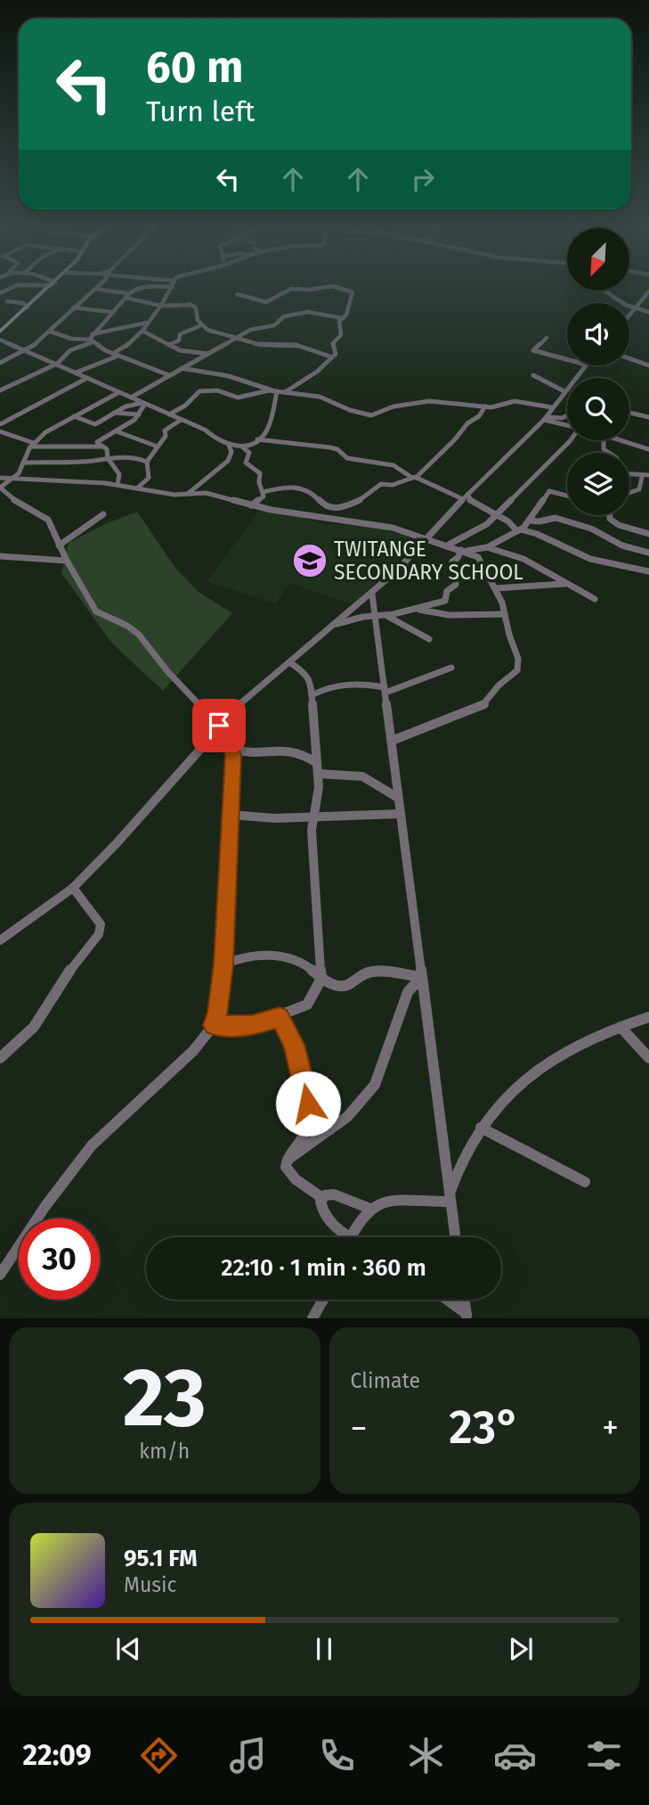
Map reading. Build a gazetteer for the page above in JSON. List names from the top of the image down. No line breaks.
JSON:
{"places":{"school or university":["TWITANGE SECONDARY SCHOOL"]},"north":"bottom left","page":{"turn":["60 m","Turn left"],"limit":"30","trip":"22:10 · 1 min · 360 m","tile":[["23","km/h"],"Climate"],"heat":["−","23°","+"],"song":["95.1 FM","Music"],"tabs":"22:09"}}
